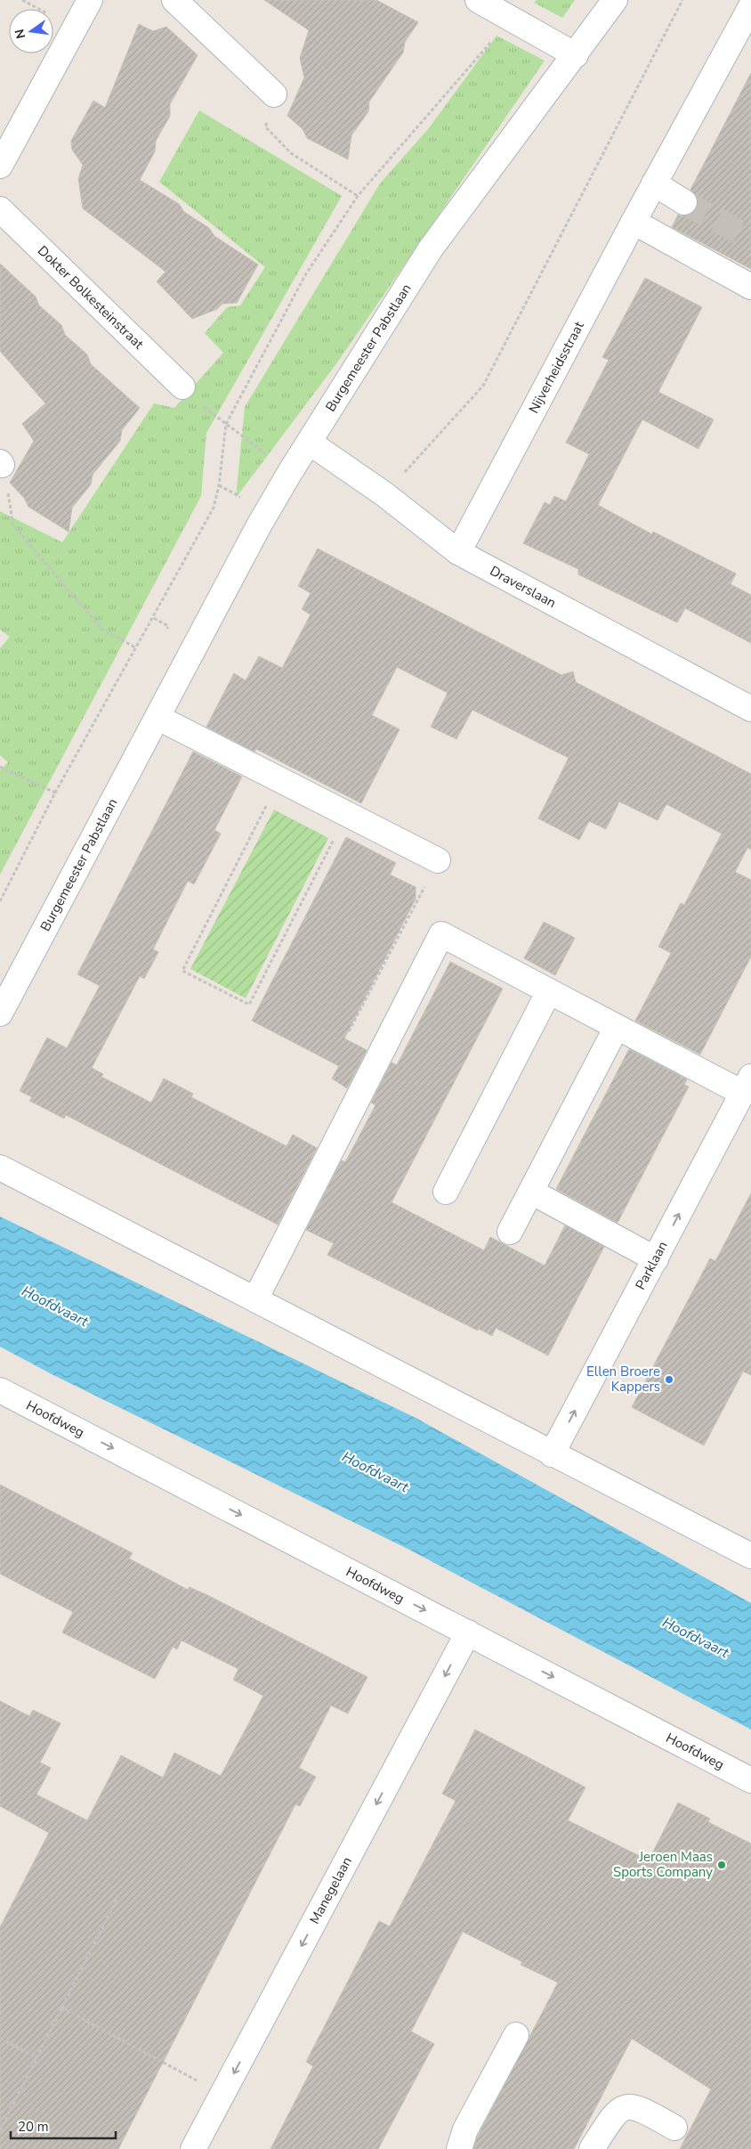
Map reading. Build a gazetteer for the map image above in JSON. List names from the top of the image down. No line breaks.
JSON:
{"streets":{"street":["Dokter Bolkesteinstraat","Burgemeester Pabstlaan","Nijverheidsstraat","Draverslaan","Parklaan","Hoofdweg","Manegelaan"]},"crossings":[["Burgemeester Pabstlaan","Draverslaan"],["Nijverheidsstraat","Draverslaan"],["Hoofdweg","Manegelaan"]],"one_way":["Manegelaan"],"water":["Hoofdvaart"],"places":["Ellen Broere Kappers","Jeroen Maas Sports Company"],"scale_bar":"20 m","north":"left"}
